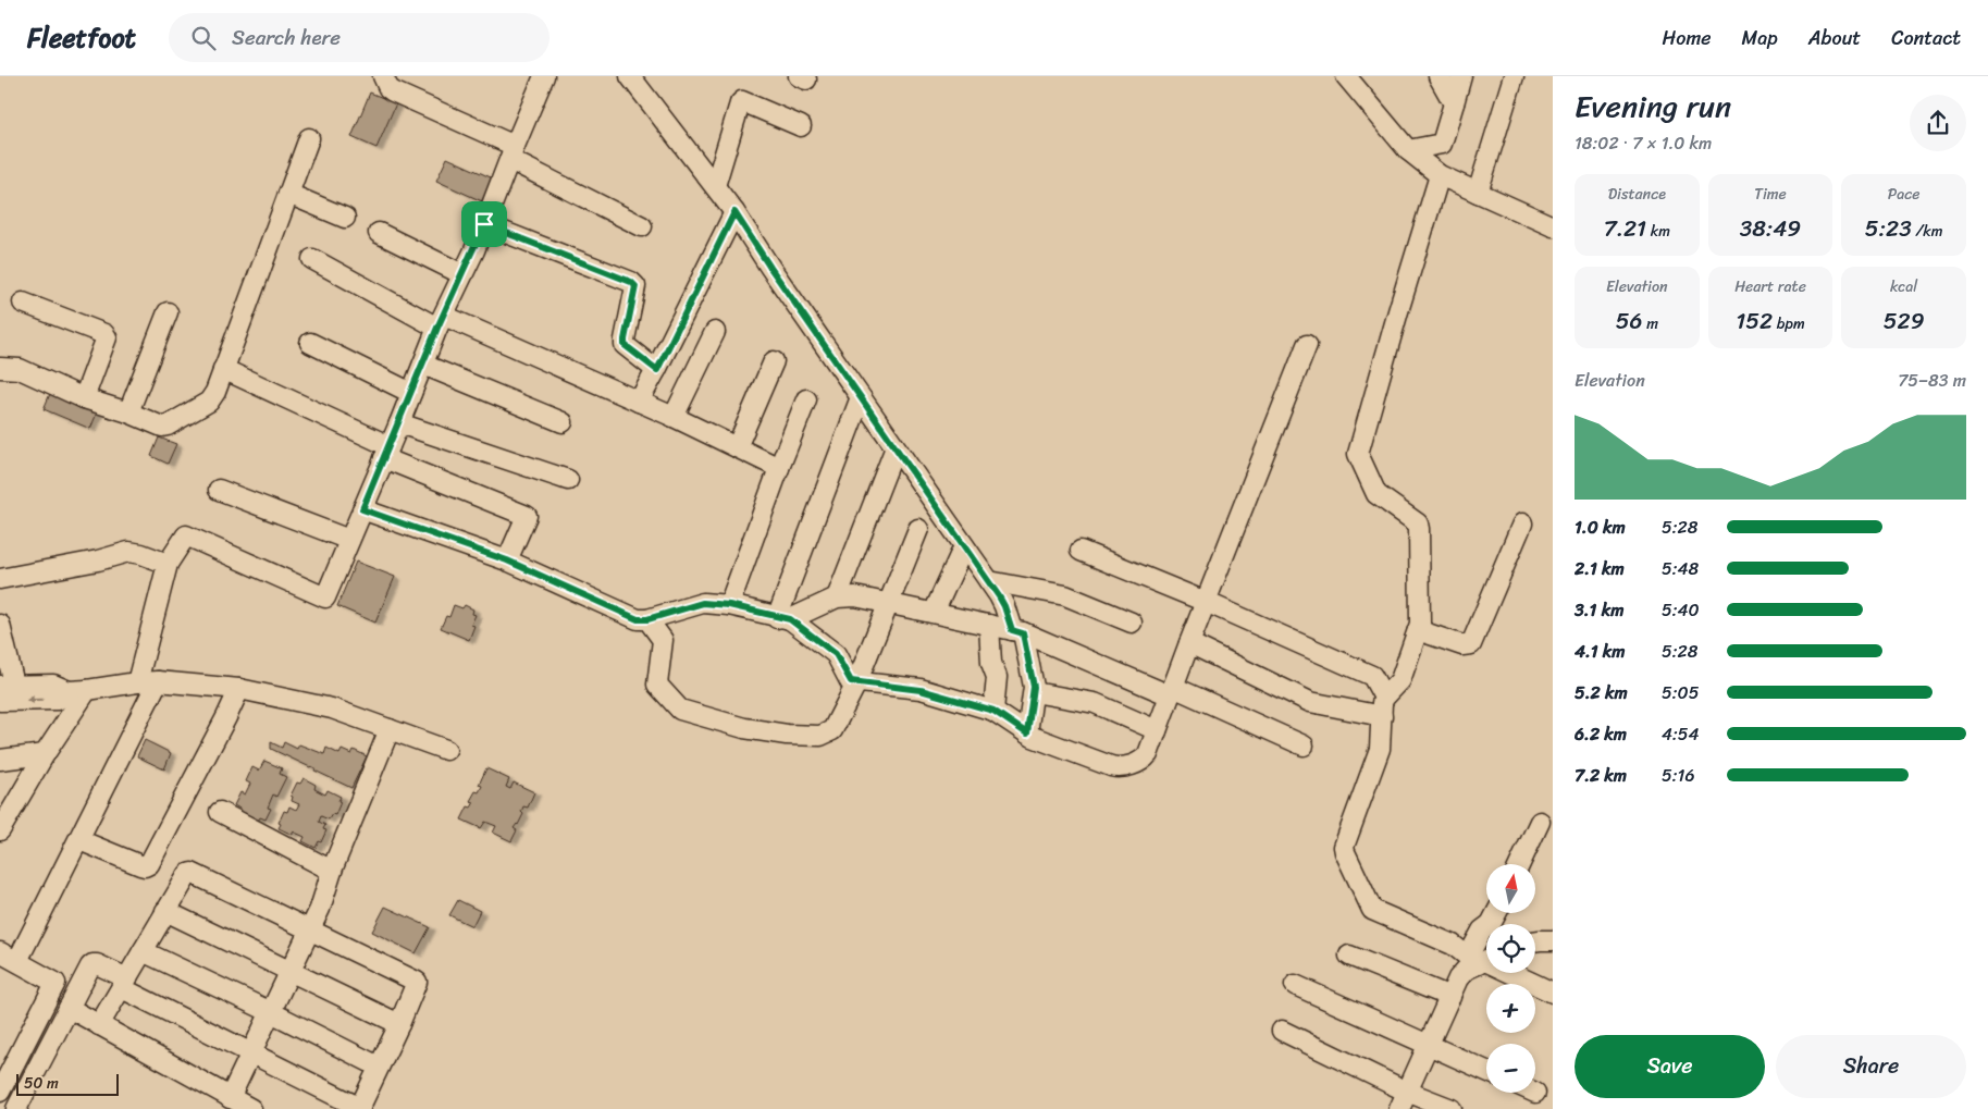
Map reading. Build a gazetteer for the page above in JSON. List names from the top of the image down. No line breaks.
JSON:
{"scale_bar":"50 m","north":"top","page":{"header":"Fleetfoot","search":"Search here","nav":["Home","Map","About","Contact"],"heading":["Evening run","18:02 · 7 × 1.0 km"],"stats":[["Distance","7.21 km"],["Time","38:49"],["Pace","5:23 /km"],["Elevation","56 m"],["Heart rate","152 bpm"],["kcal","529"]],"chart":["Elevation","75–83 m"],"list":[{"name":"1.0 km","note":"5:28"},{"name":"2.1 km","note":"5:48"},{"name":"3.1 km","note":"5:40"},{"name":"4.1 km","note":"5:28"},{"name":"5.2 km","note":"5:05"},{"name":"6.2 km","note":"4:54"},{"name":"7.2 km","note":"5:16"}],"map_buttons":["+","−"],"buttons":["Save","Share"],"scale":"50 m"}}
